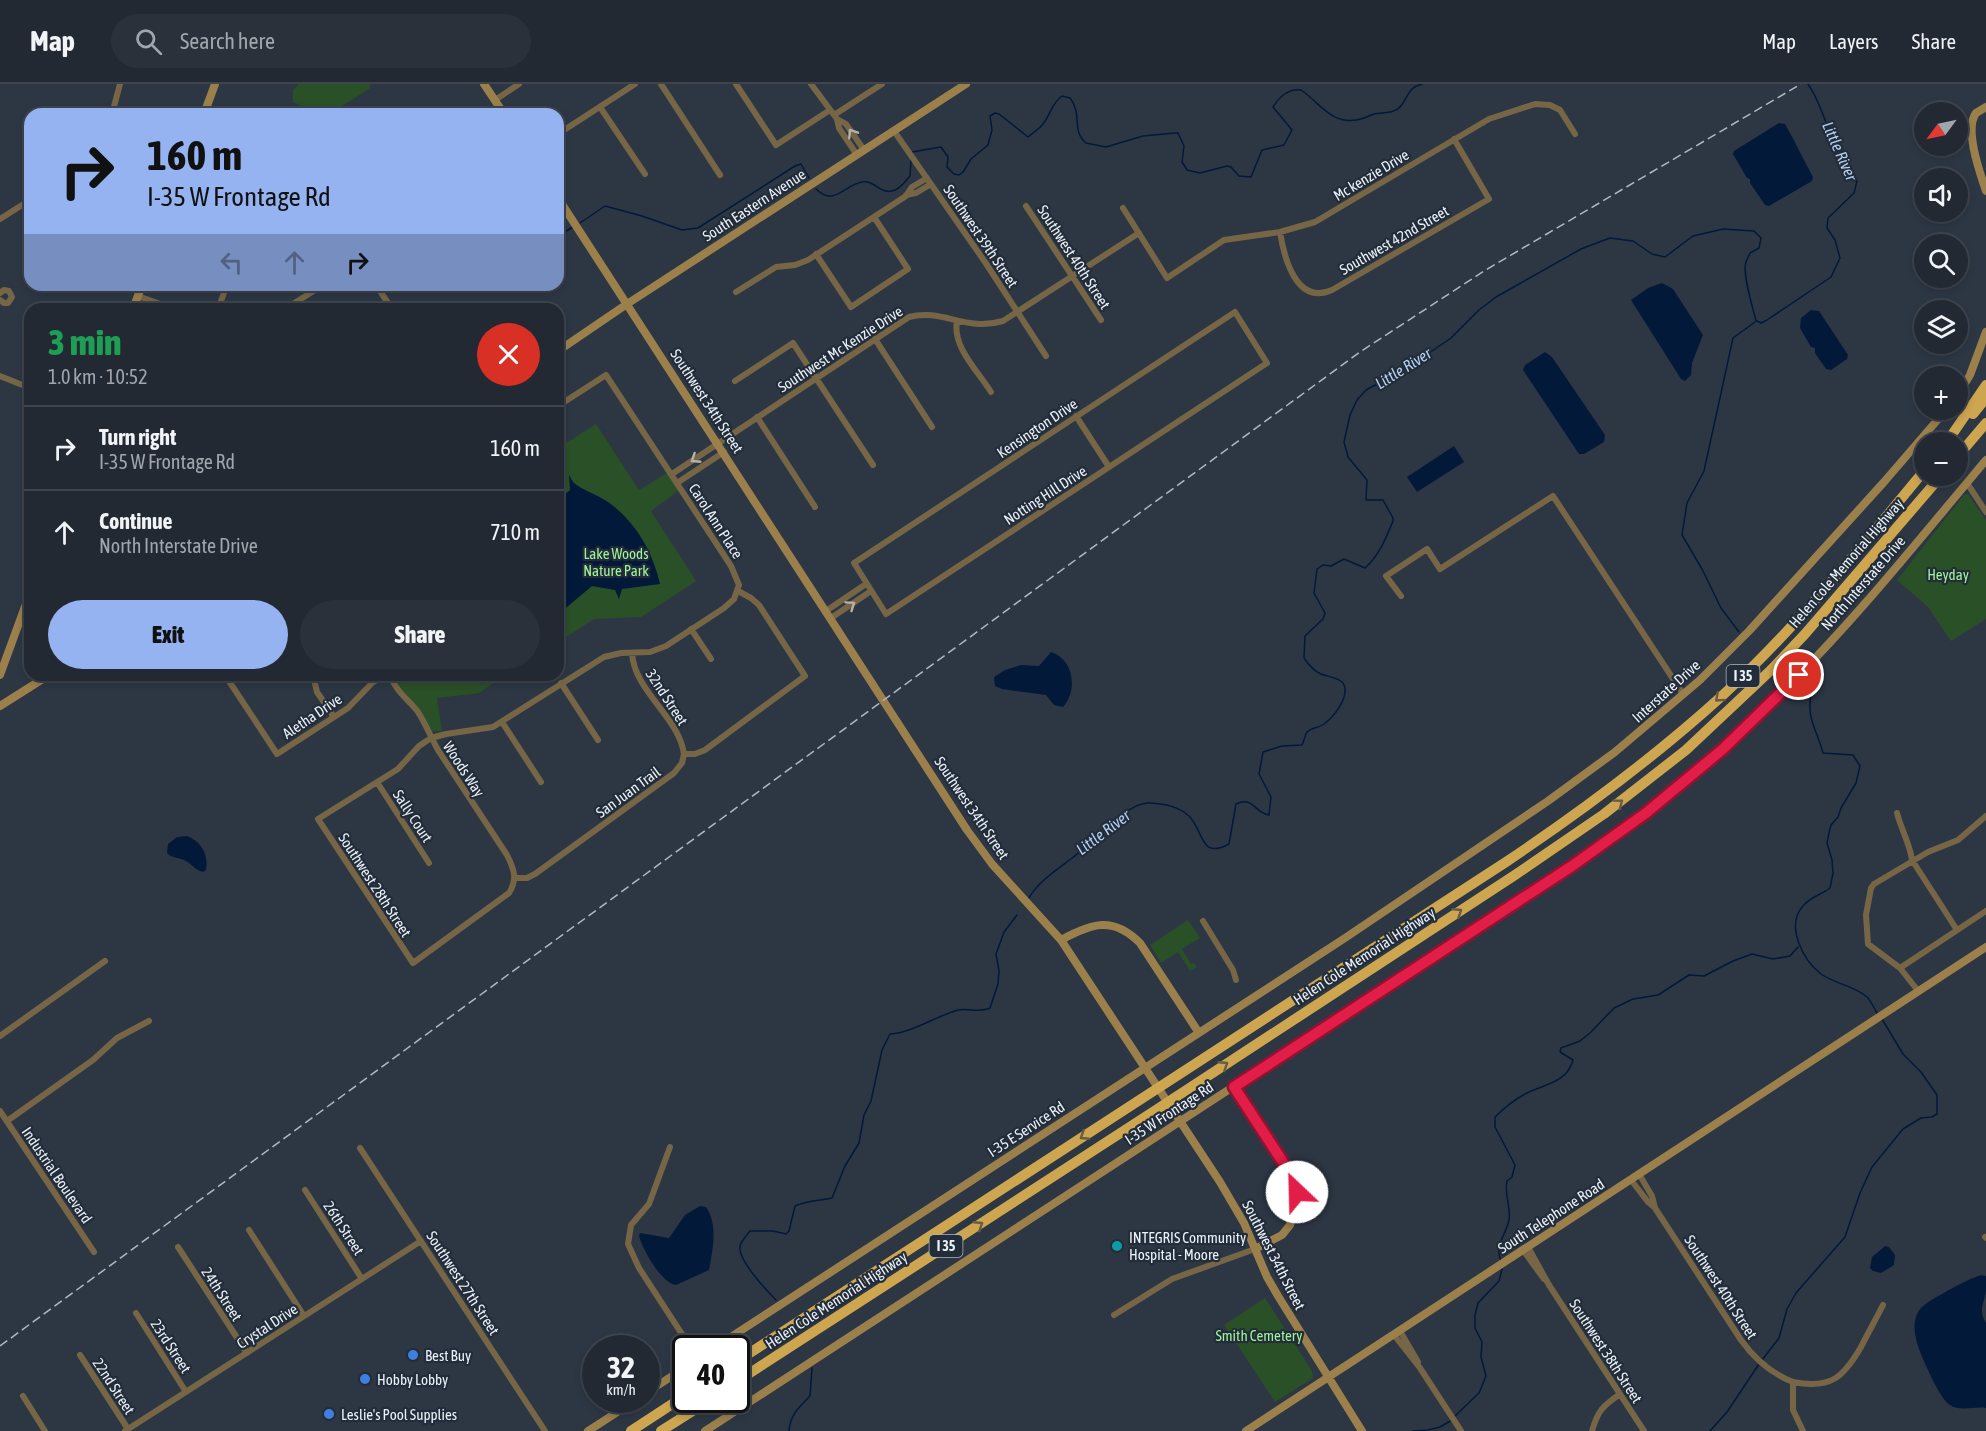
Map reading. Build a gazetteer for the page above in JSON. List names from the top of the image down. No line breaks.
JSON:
{"streets":{"highway":["Helen Cole Memorial Highway","I 35"],"street":["Mc kenzie Drive","South Eastern Avenue","Southwest 39th Street","Southwest 42nd Street","Southwest 40th Street","Southwest Mc Kenzie Drive","Southwest 34th Street","Kensington Drive","Notting Hill Drive","Carol Ann Place","North Interstate Drive","Interstate Drive","32nd Street","Aletha Drive","Woods Way","San Juan Trail","Sally Court","Southwest 28th Street","I-35 W Frontage Rd","I-35 E Service Rd","Industrial Boulevard","South Telephone Road","26th Street","Southwest 27th Street","24th Street","Crystal Drive","23rd Street","Southwest 38th Street","22nd Street"]},"crossings":[["Mc kenzie Drive","Southwest 42nd Street"],["Mc kenzie Drive","Southwest Mc Kenzie Drive"],["South Eastern Avenue","Southwest 39th Street"],["South Eastern Avenue","Southwest 34th Street"],["Southwest 39th Street","Southwest Mc Kenzie Drive"],["Southwest 40th Street","Southwest Mc Kenzie Drive"],["Southwest 40th Street","South Telephone Road"],["Southwest Mc Kenzie Drive","Southwest 34th Street"],["Southwest Mc Kenzie Drive","Carol Ann Place"],["Southwest 34th Street","South Telephone Road"],["Kensington Drive","Notting Hill Drive"],["North Interstate Drive","I-35 W Frontage Rd"],["Interstate Drive","I-35 E Service Rd"],["32nd Street","San Juan Trail"],["Woods Way","San Juan Trail"],["Woods Way","Southwest 28th Street"],["San Juan Trail","Southwest 28th Street"],["Sally Court","Southwest 28th Street"],["South Telephone Road","Southwest 38th Street"],["26th Street","Crystal Drive"],["Southwest 27th Street","Crystal Drive"],["24th Street","Crystal Drive"],["Crystal Drive","23rd Street"],["Crystal Drive","22nd Street"]],"water":["Little River"],"parks":["Lake Woods Nature Park","Heyday","Smith Cemetery"],"places":["INTEGRIS Community Hospital - Moore","Best Buy","Hobby Lobby","Leslie's Pool Supplies"],"north":"bottom left","page":{"header":"Map","search":"Search here","nav":["Map","Layers","Share"],"map_buttons":["+","−"],"turn":["160 m","I-35 W Frontage Rd"],"heading":["3 min","1.0 km · 10:52"],"list":[{"name":"Turn right","note":"I-35 W Frontage Rd","value":"160 m"},{"name":"Continue","note":"North Interstate Drive","value":"710 m"}],"buttons":["Exit","Share"],"speed":"32 km/h","limit":"40"}}
